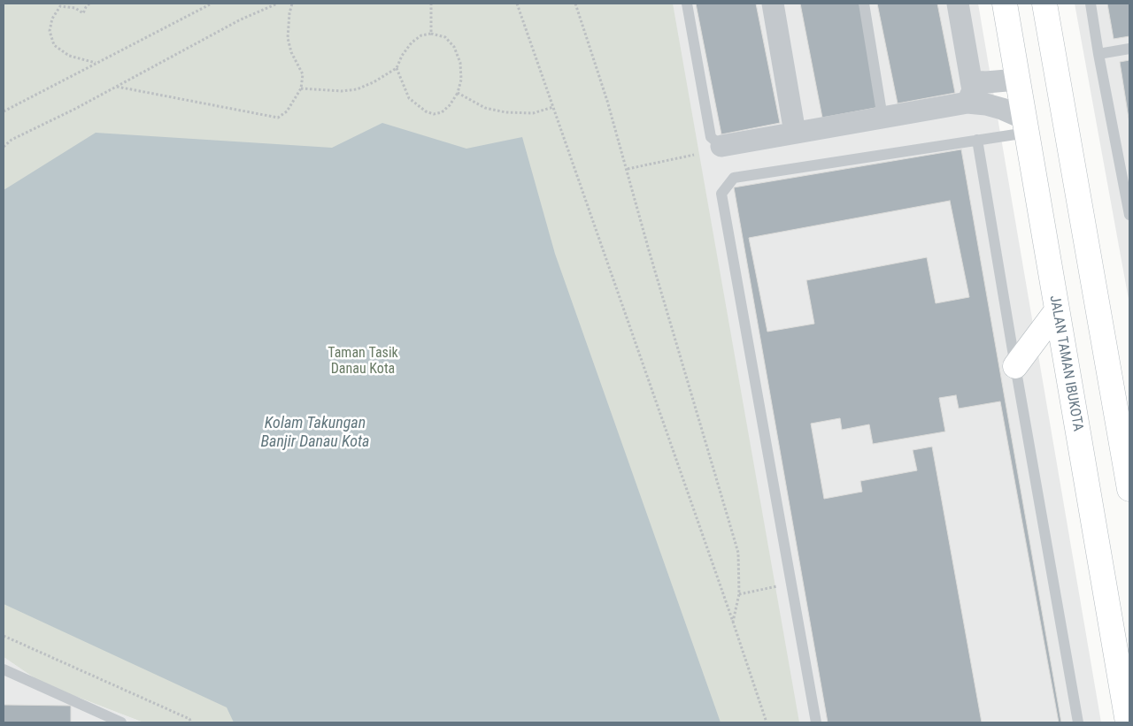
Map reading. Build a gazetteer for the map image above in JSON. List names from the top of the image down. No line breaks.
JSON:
{"streets":{"main road":["JALAN TAMAN IBUKOTA"]},"water":["Kolam Takungan Banjir Danau Kota"],"parks":["Taman Tasik Danau Kota"]}
